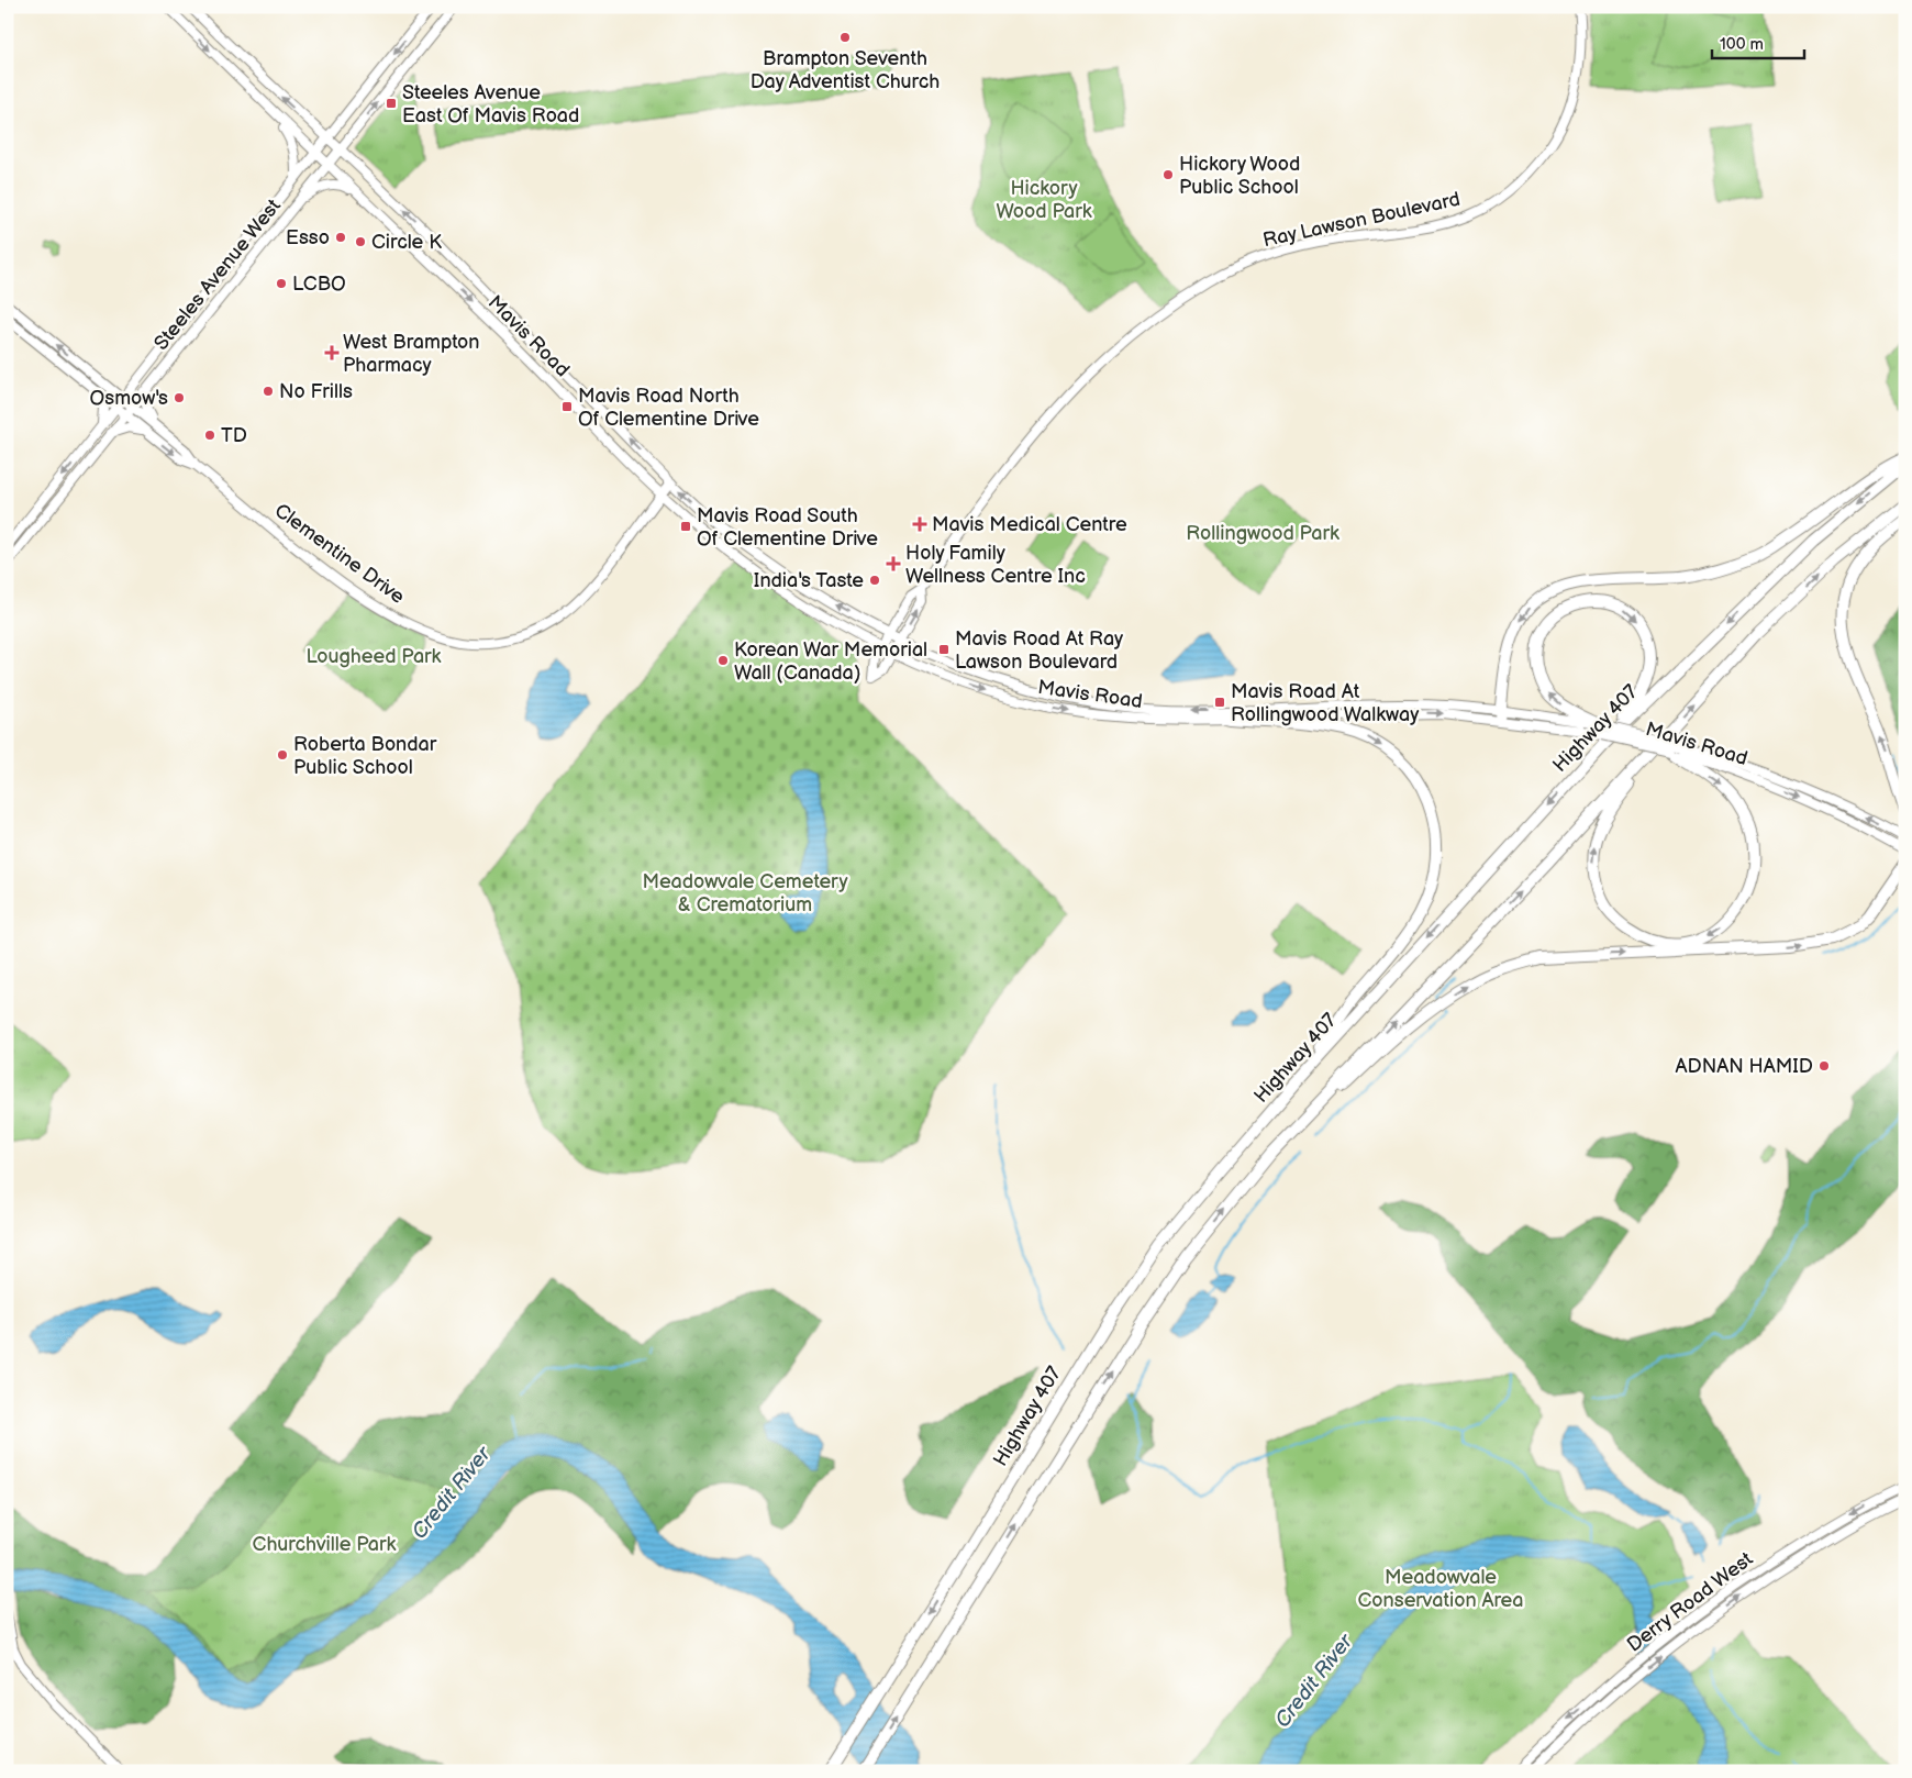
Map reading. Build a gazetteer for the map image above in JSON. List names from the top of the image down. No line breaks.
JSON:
{"streets":{"highway":["Highway 407"],"main road":["Ray Lawson Boulevard","Steeles Avenue West","Mavis Road","Clementine Drive","Derry Road West"]},"crossings":[["Ray Lawson Boulevard","Mavis Road"],["Steeles Avenue West","Mavis Road"],["Steeles Avenue West","Clementine Drive"],["Mavis Road","Clementine Drive"]],"water":["Credit River"],"parks":["Hickory Wood Park","Rollingwood Park","Lougheed Park","Meadowvale Cemetery & Crematorium","Churchville Park","Meadowvale Conservation Area"],"places":{"other":["Brampton Seventh Day Adventist Church","Hickory Wood Public School","Esso","Circle K","LCBO","No Frills","Osmow's","TD","India's Taste","Korean War Memorial Wall (Canada)","Roberta Bondar Public School","ADNAN HAMID"],"transit":["Steeles Avenue East Of Mavis Road","Mavis Road North Of Clementine Drive","Mavis Road South Of Clementine Drive","Mavis Road At Ray Lawson Boulevard","Mavis Road At Rollingwood Walkway"],"health":["West Brampton Pharmacy","Mavis Medical Centre","Holy Family Wellness Centre Inc"]},"scale_bar":"100 m"}
